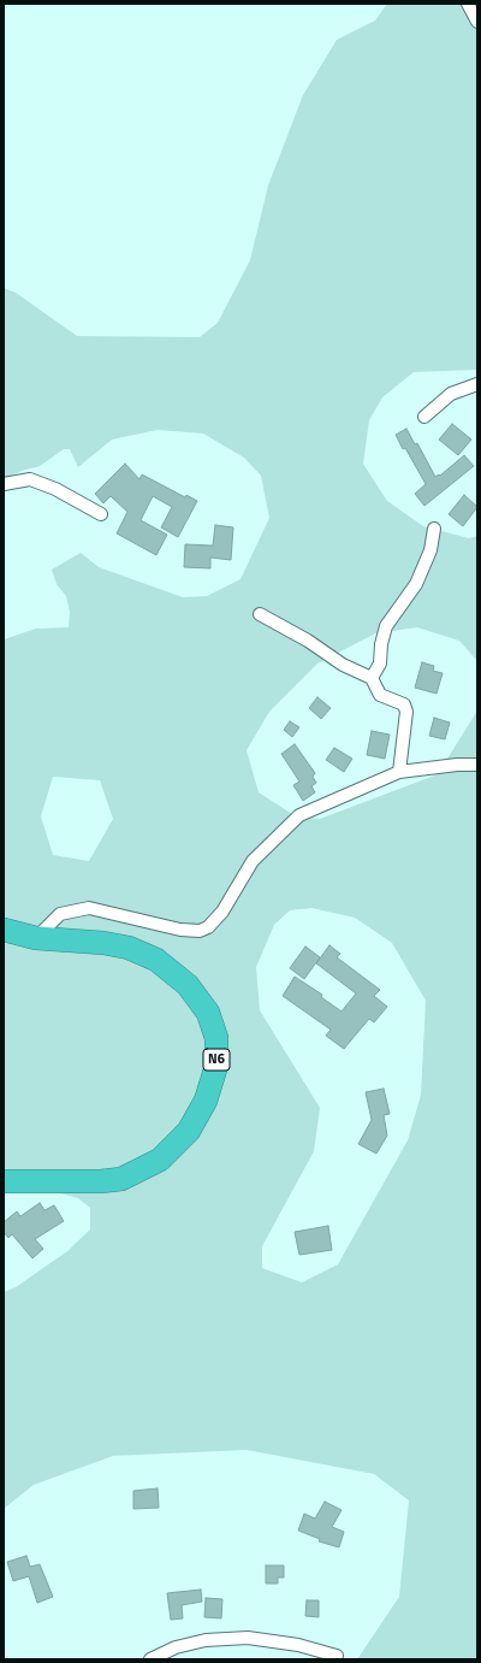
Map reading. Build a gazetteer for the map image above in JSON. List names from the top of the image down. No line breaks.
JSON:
{"streets":{"highway":["N6"]}}
